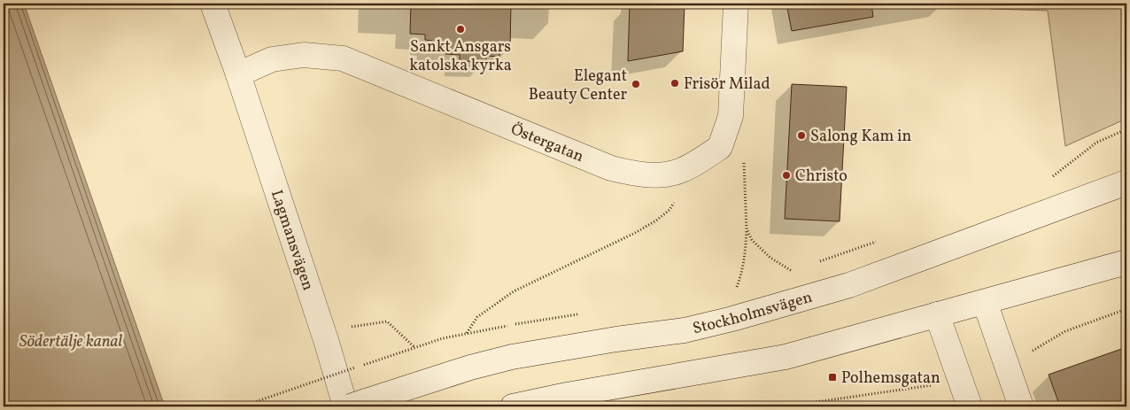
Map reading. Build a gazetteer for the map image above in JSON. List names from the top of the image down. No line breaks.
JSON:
{"streets":{"main road":["Östergatan","Lagmansvägen","Stockholmsvägen"]},"crossings":[["Östergatan","Lagmansvägen"],["Lagmansvägen","Stockholmsvägen"]],"water":["Södertälje kanal"],"places":{"other":["Sankt Ansgars katolska kyrka","Frisör Milad","Elegant Beauty Center","Salong Kam in","Christo"],"transit":["Polhemsgatan"]}}
